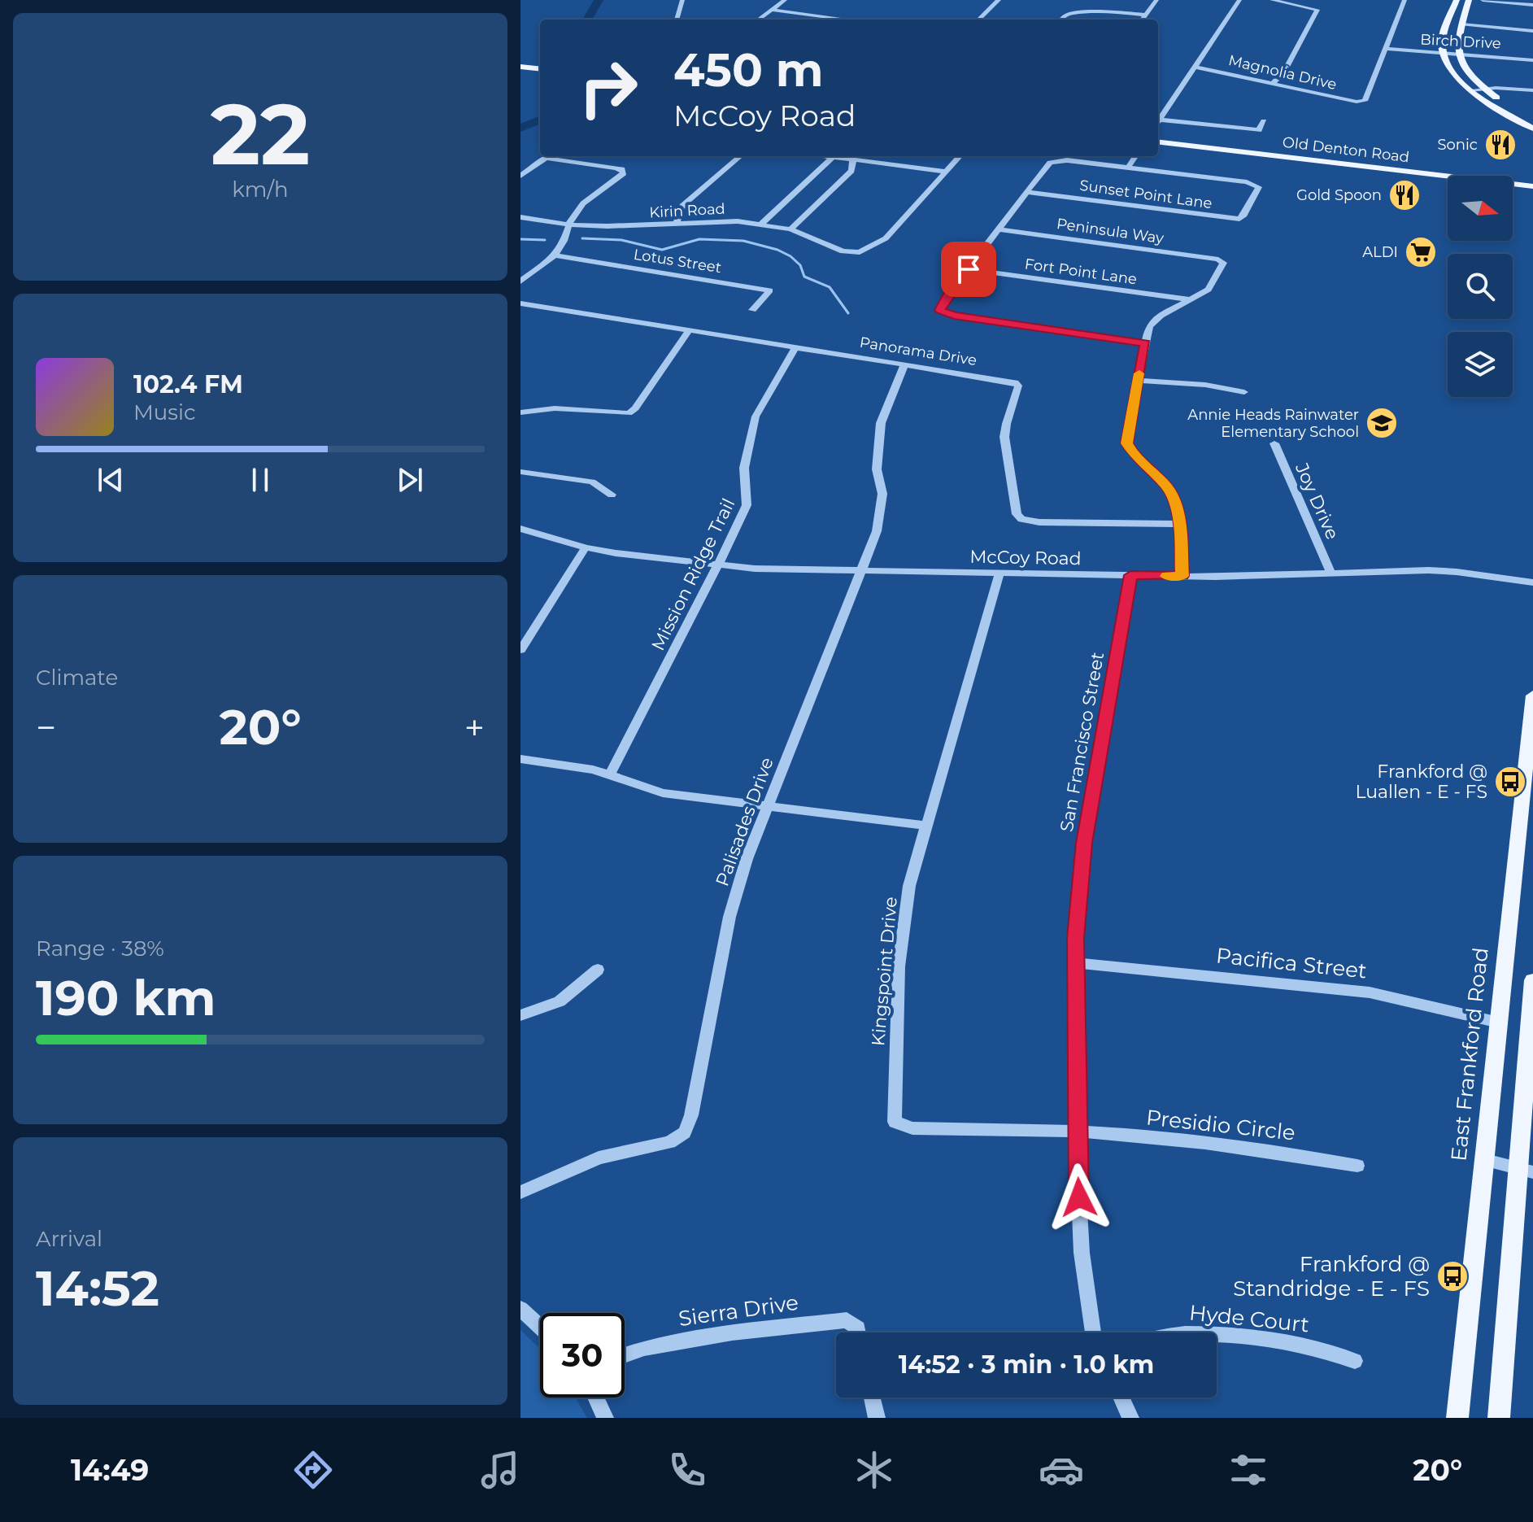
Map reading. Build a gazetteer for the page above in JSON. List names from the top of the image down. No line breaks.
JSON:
{"streets":{"main road":["Old Denton Road","East Frankford Road"],"street":["Birch Drive","Magnolia Drive","Sunset Point Lane","Kirin Road","Peninsula Way","Lotus Street","Fort Point Lane","Panorama Drive","Joy Drive","McCoy Road","Mission Ridge Trail","San Francisco Street","Palisades Drive","Pacifica Street","Kingspoint Drive","Presidio Circle","Sierra Drive","Hyde Court"]},"crossings":[["Peninsula Way","Fort Point Lane"],["Panorama Drive","Mission Ridge Trail"],["Panorama Drive","Palisades Drive"],["Joy Drive","McCoy Road"],["McCoy Road","Mission Ridge Trail"],["McCoy Road","San Francisco Street"],["McCoy Road","Palisades Drive"],["McCoy Road","Kingspoint Drive"],["San Francisco Street","Pacifica Street"],["San Francisco Street","Kingspoint Drive"],["San Francisco Street","Presidio Circle"],["Pacifica Street","East Frankford Road"],["Kingspoint Drive","Presidio Circle"]],"places":{"restaurant":["Sonic","Gold Spoon"],"supermarket":["ALDI"],"school or university":["Annie Heads Rainwater Elementary School"],"bus stop":["Frankford @ Luallen - E - FS","Frankford @ Standridge - E - FS"]},"north":"right","page":{"tile":[["22","km/h"],"Climate",["Range · 38%","190 km"],["Arrival","14:52"]],"turn":["450 m","McCoy Road"],"song":["102.4 FM","Music"],"heat":["−","20°","+"],"limit":"30","trip":"14:52 · 3 min · 1.0 km","tabs":["14:49","20°"]}}
